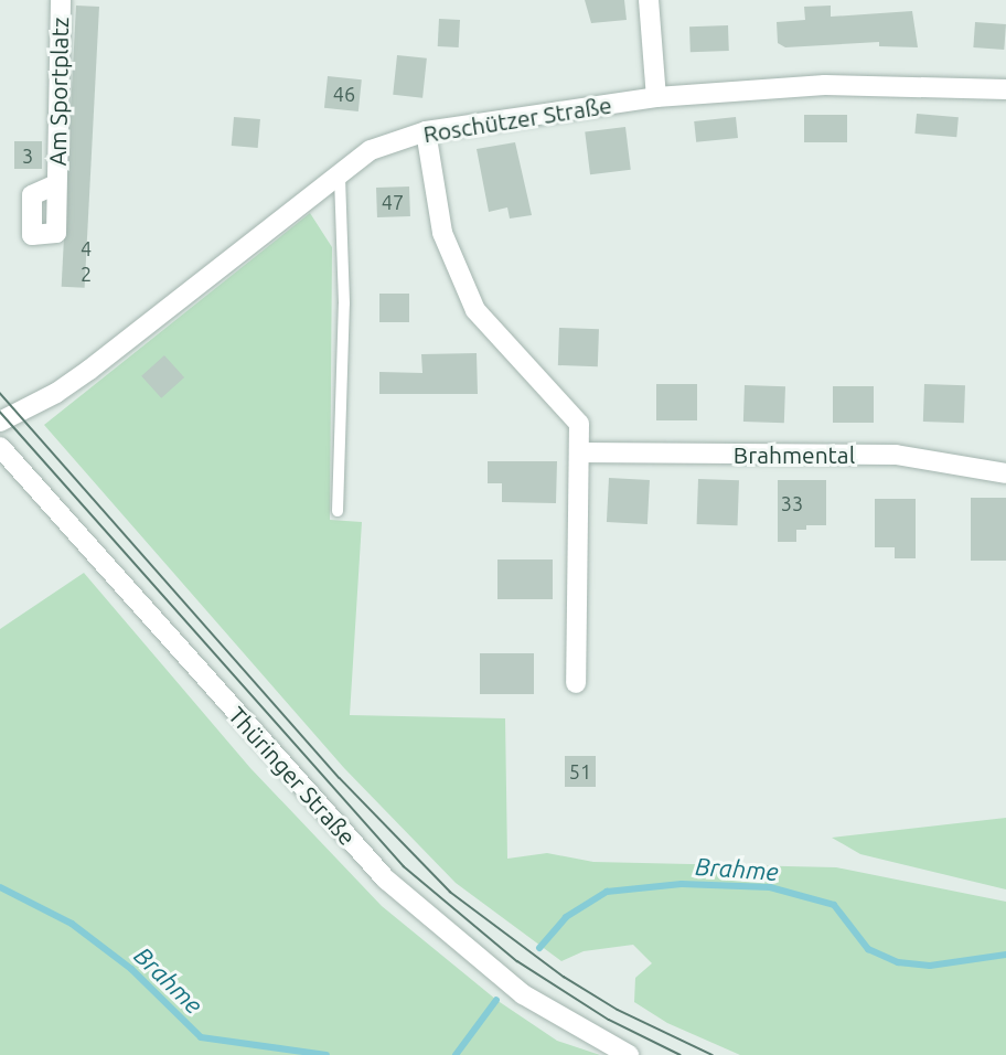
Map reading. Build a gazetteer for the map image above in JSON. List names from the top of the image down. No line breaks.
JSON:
{"streets":{"street":["Am Sportplatz","Roschützer Straße","Brahmental","Thüringer Straße"]},"water":["Brahme"],"house_numbers":["46","3","47","4","2","33","51"]}
